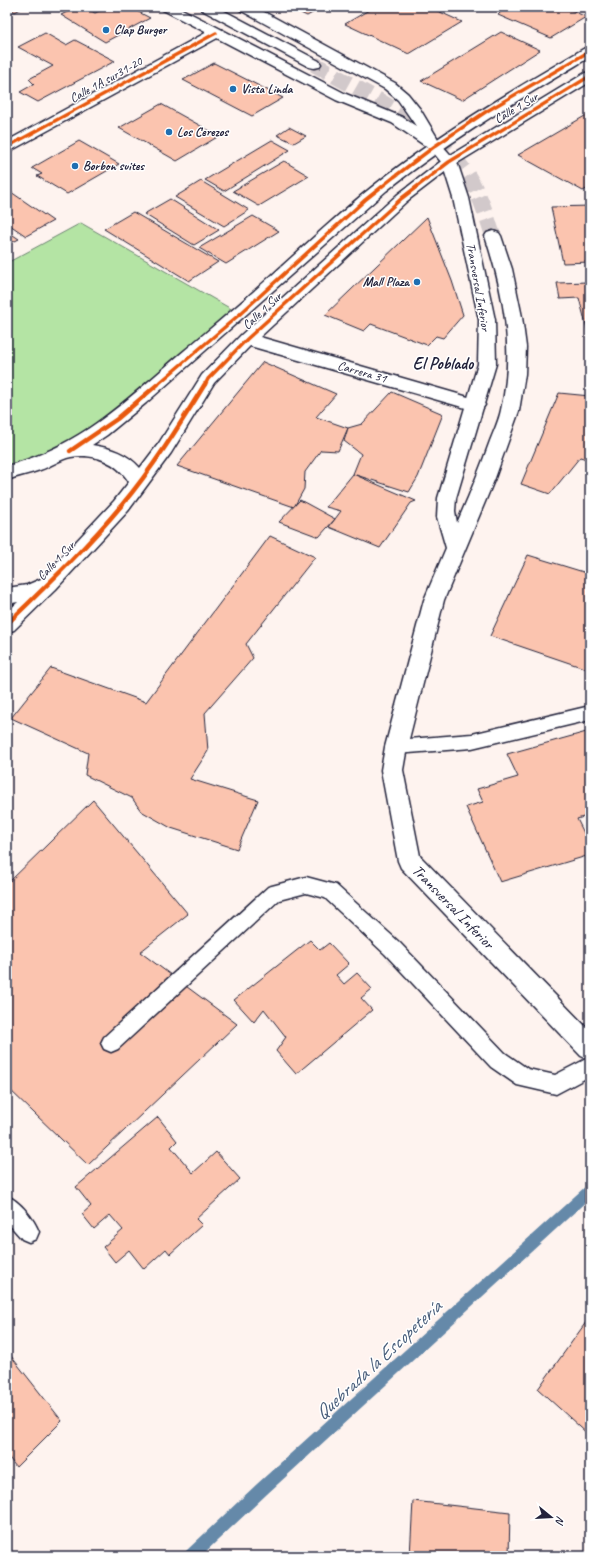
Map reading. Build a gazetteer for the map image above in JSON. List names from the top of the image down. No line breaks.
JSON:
{"streets":{"street":["Calle 1A sur31-20","Calle 1 Sur","Transversal Inferior","Carrera 31"]},"crossings":[["Calle 1A sur31-20","Transversal Inferior"],["Calle 1 Sur","Transversal Inferior"],["Calle 1 Sur","Carrera 31"],["Transversal Inferior","Carrera 31"]],"districts":["El Poblado"],"water":["Quebrada la Escopetería"],"places":["Clap Burger","Vista Linda","Los Cerezos","Borbon suites","Mall Plaza"],"north":"right"}
